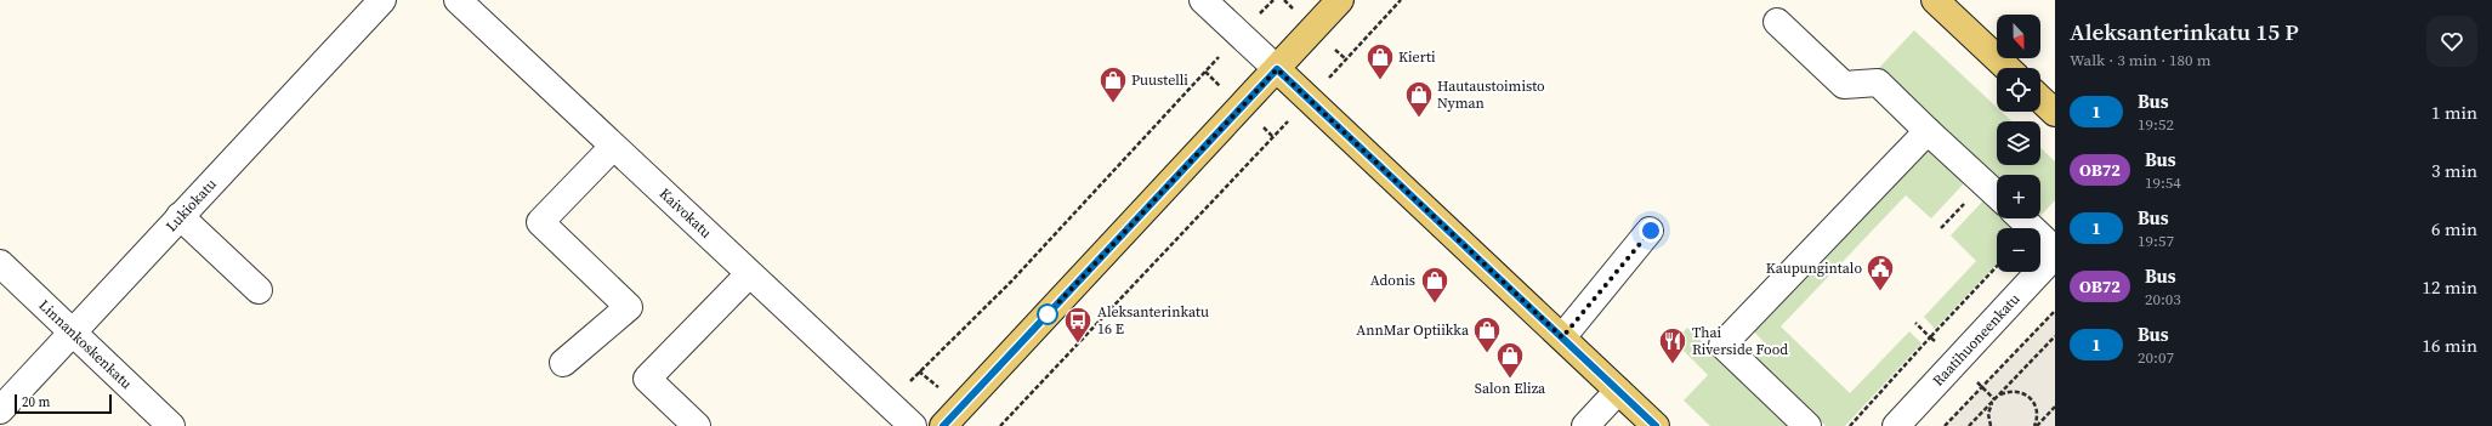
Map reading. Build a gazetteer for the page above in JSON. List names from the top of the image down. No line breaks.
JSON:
{"streets":{"street":["Lukiokatu","Kaivokatu","Raatihuoneenkatu","Linnankoskenkatu"]},"crossings":[["Lukiokatu","Linnankoskenkatu"]],"places":{"shop":["Kierti","Puustelli","Hautaustoimisto Nyman","Adonis","AnnMar Optiikka","Salon Eliza"],"public building":["Kaupungintalo"],"bus stop":["Aleksanterinkatu 16 E"],"restaurant":["Thai Riverside Food"]},"lines":["bus line 1"],"scale_bar":"20 m","north":"bottom","page":{"heading":["Aleksanterinkatu 15 P","Walk · 3 min · 180 m"],"map_buttons":["+","−"],"list":[{"mark":"1","name":"Bus","note":"19:52","value":"1 min"},{"mark":"OB72","name":"Bus","note":"19:54","value":"3 min"},{"mark":"1","name":"Bus","note":"19:57","value":"6 min"},{"mark":"OB72","name":"Bus","note":"20:03","value":"12 min"},{"mark":"1","name":"Bus","note":"20:07","value":"16 min"}],"scale":"20 m"}}
